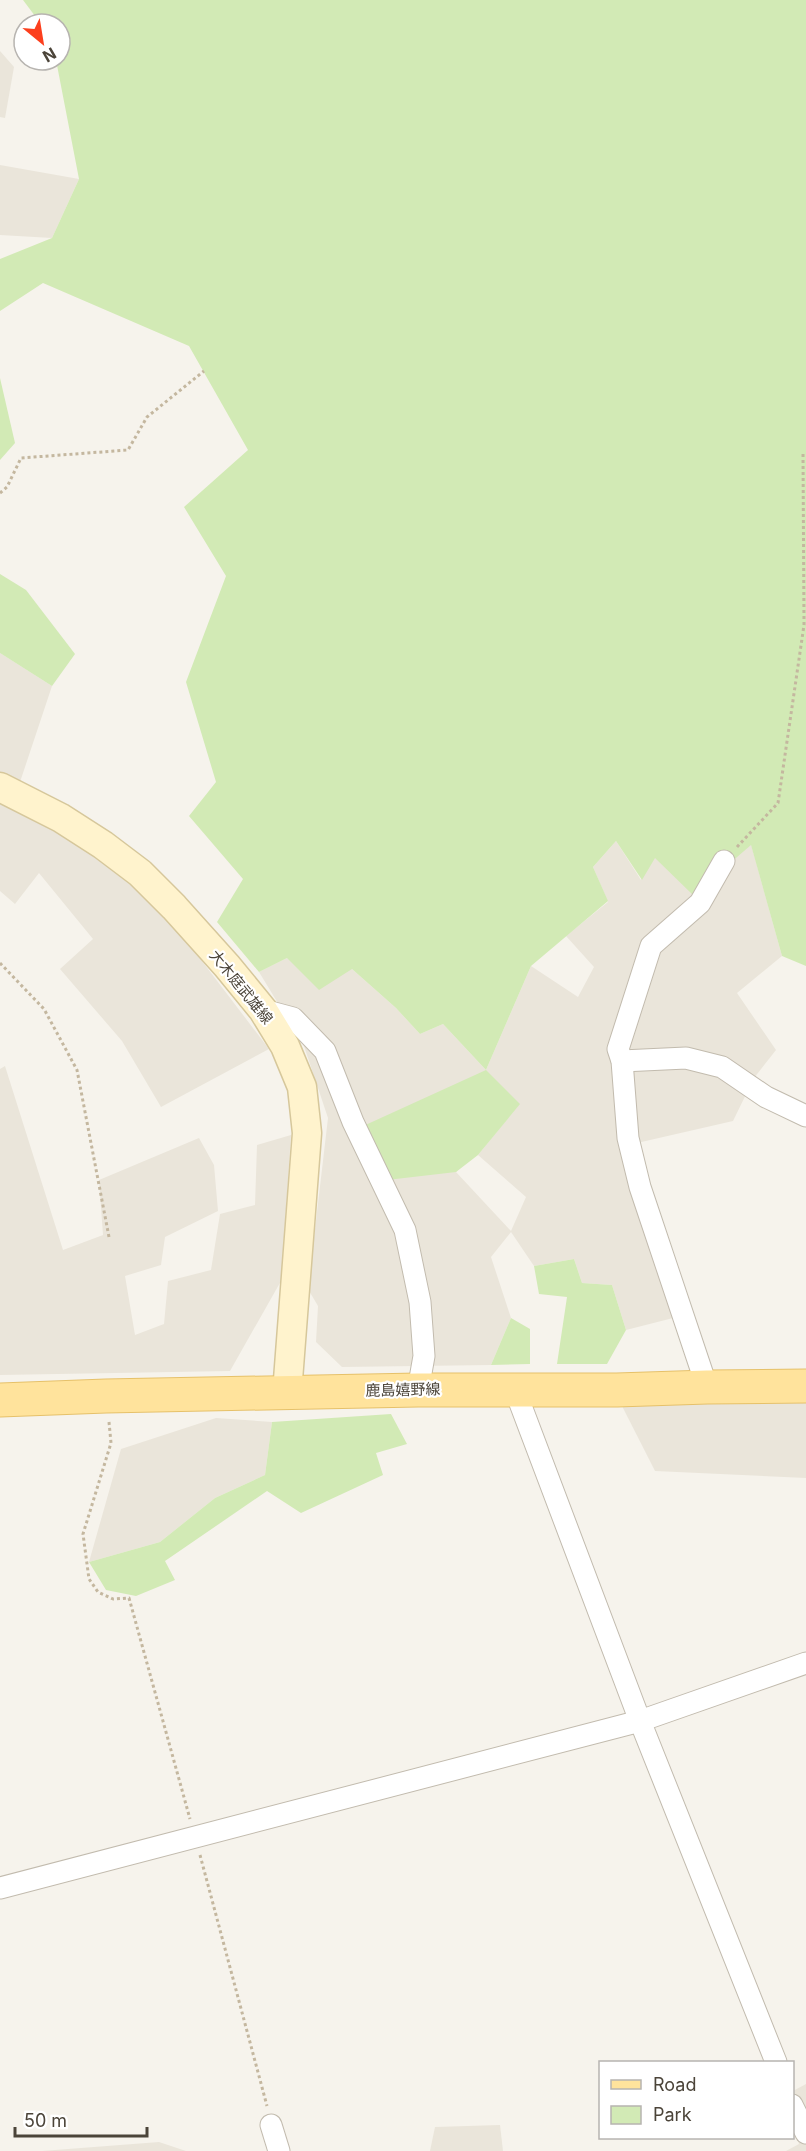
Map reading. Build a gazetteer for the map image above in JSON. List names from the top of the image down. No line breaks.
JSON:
{"streets":{"main road":["大木庭武雄線","鹿島嬉野線"]},"crossings":[["大木庭武雄線","鹿島嬉野線"]],"legend":["Road","Park"],"scale_bar":"50 m","north":"bottom right"}
